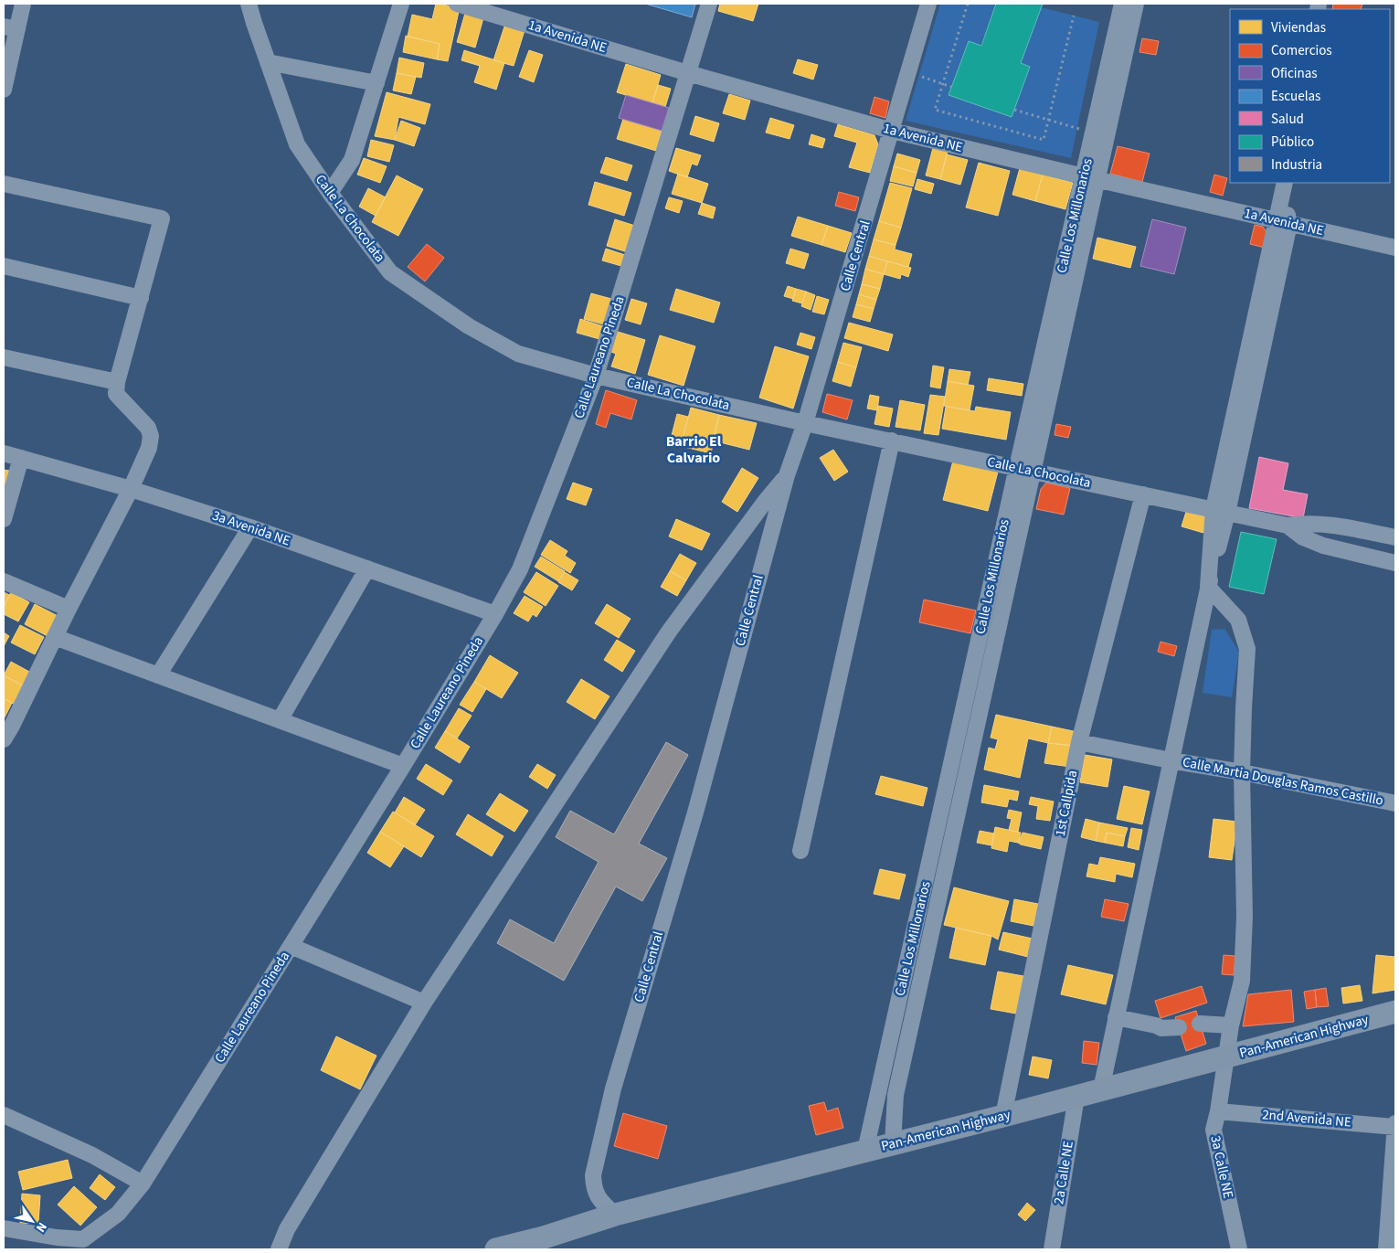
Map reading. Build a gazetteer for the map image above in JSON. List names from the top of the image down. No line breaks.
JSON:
{"streets":{"highway":["Pan-American Highway"],"street":["1a Avenida NE","Calle Los Millonarios","Calle La Chocolata","Calle Central","Calle Laureano Pineda","3a Avenida NE","Calle Martia Douglas Ramos Castillo","1st Callpida","2nd Avenida NE","3a Calle NE","2a Calle NE"]},"crossings":[["1a Avenida NE","Calle Los Millonarios"],["1a Avenida NE","Calle Central"],["1a Avenida NE","Calle Laureano Pineda"],["Calle Los Millonarios","Calle La Chocolata"],["Calle Los Millonarios","Pan-American Highway"],["Calle La Chocolata","Calle Central"],["Calle La Chocolata","Calle Laureano Pineda"],["Calle La Chocolata","1st Callpida"],["Calle Central","Pan-American Highway"],["Calle Laureano Pineda","3a Avenida NE"],["Calle Martia Douglas Ramos Castillo","1st Callpida"],["Calle Martia Douglas Ramos Castillo","3a Calle NE"],["1st Callpida","Pan-American Highway"],["Pan-American Highway","3a Calle NE"],["Pan-American Highway","2a Calle NE"],["2nd Avenida NE","3a Calle NE"]],"districts":["Barrio El Calvario"],"legend":["Viviendas","Comercios","Oficinas","Escuelas","Salud","Público","Industria"],"north":"bottom right"}
